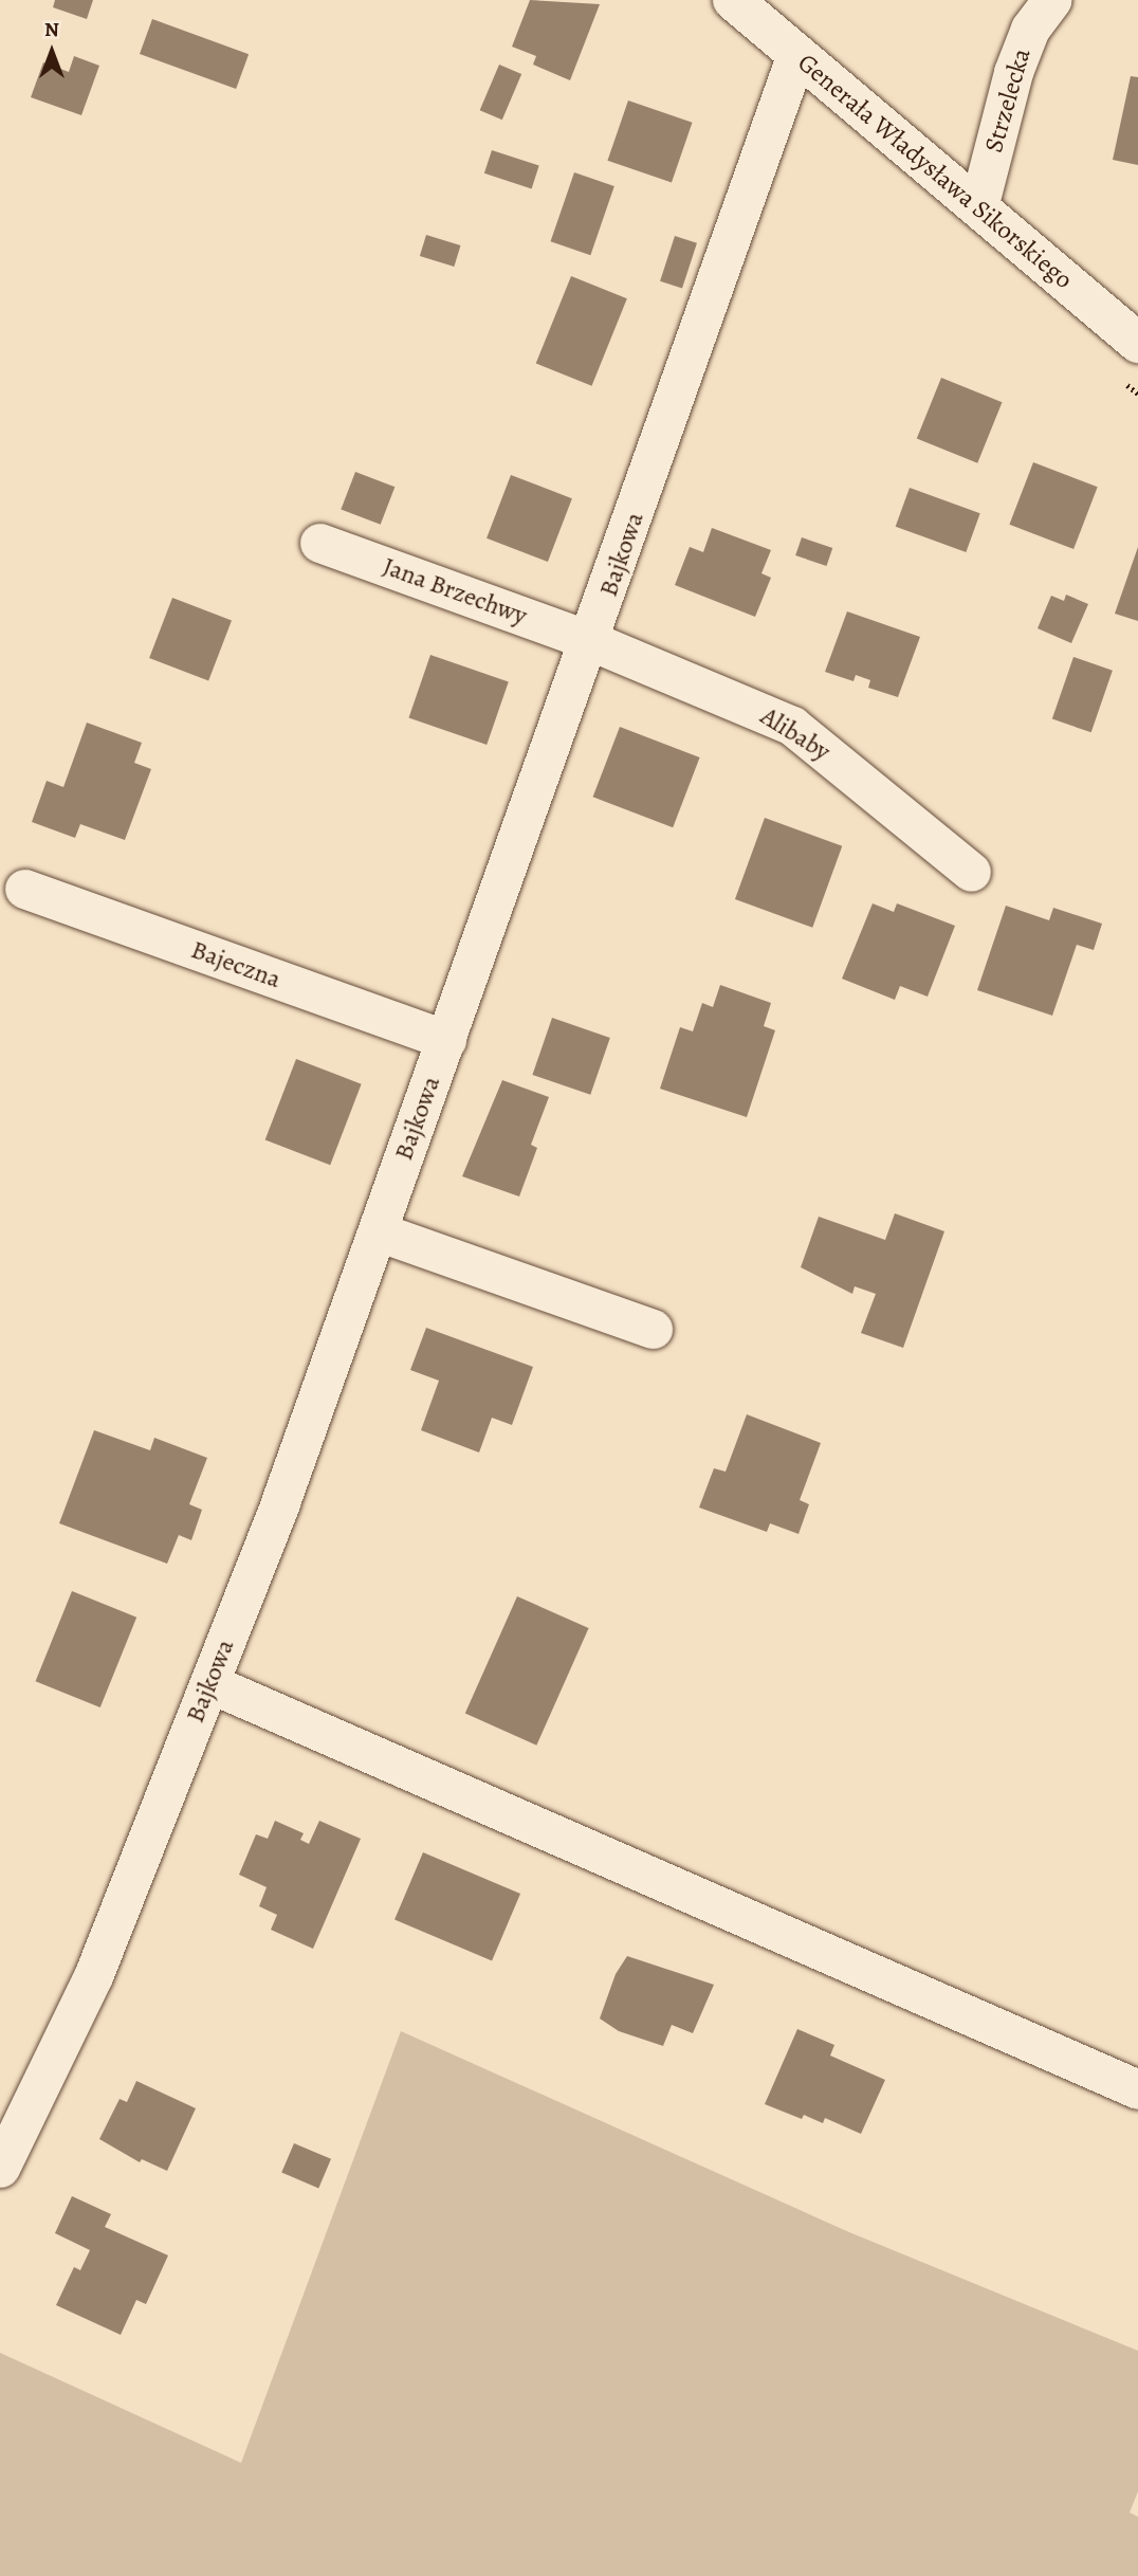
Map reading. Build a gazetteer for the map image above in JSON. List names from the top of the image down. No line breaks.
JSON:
{"streets":{"street":["Strzelecka","Generała Władysława Sikorskiego","Bajkowa","Jana Brzechwy","Alibaby","Bajeczna"]},"crossings":[["Strzelecka","Generała Władysława Sikorskiego"],["Generała Władysława Sikorskiego","Bajkowa"],["Bajkowa","Jana Brzechwy"],["Bajkowa","Alibaby"],["Bajkowa","Bajeczna"],["Jana Brzechwy","Alibaby"]],"north":"top"}
